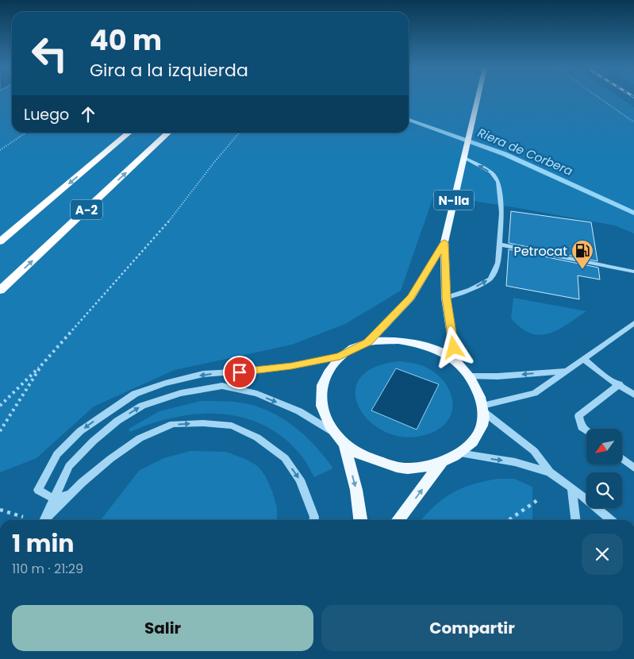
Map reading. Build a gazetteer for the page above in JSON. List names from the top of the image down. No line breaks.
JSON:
{"streets":{"highway":["A-2"],"main road":["N-IIa"]},"water":["Riera de Corbera"],"places":{"fuel station":["Petrocat"]},"north":"bottom left","page":{"turn":["40 m","Gira a la izquierda"],"then":"Luego","heading":["1 min","110 m · 21:29"],"buttons":["Salir","Compartir"]}}
